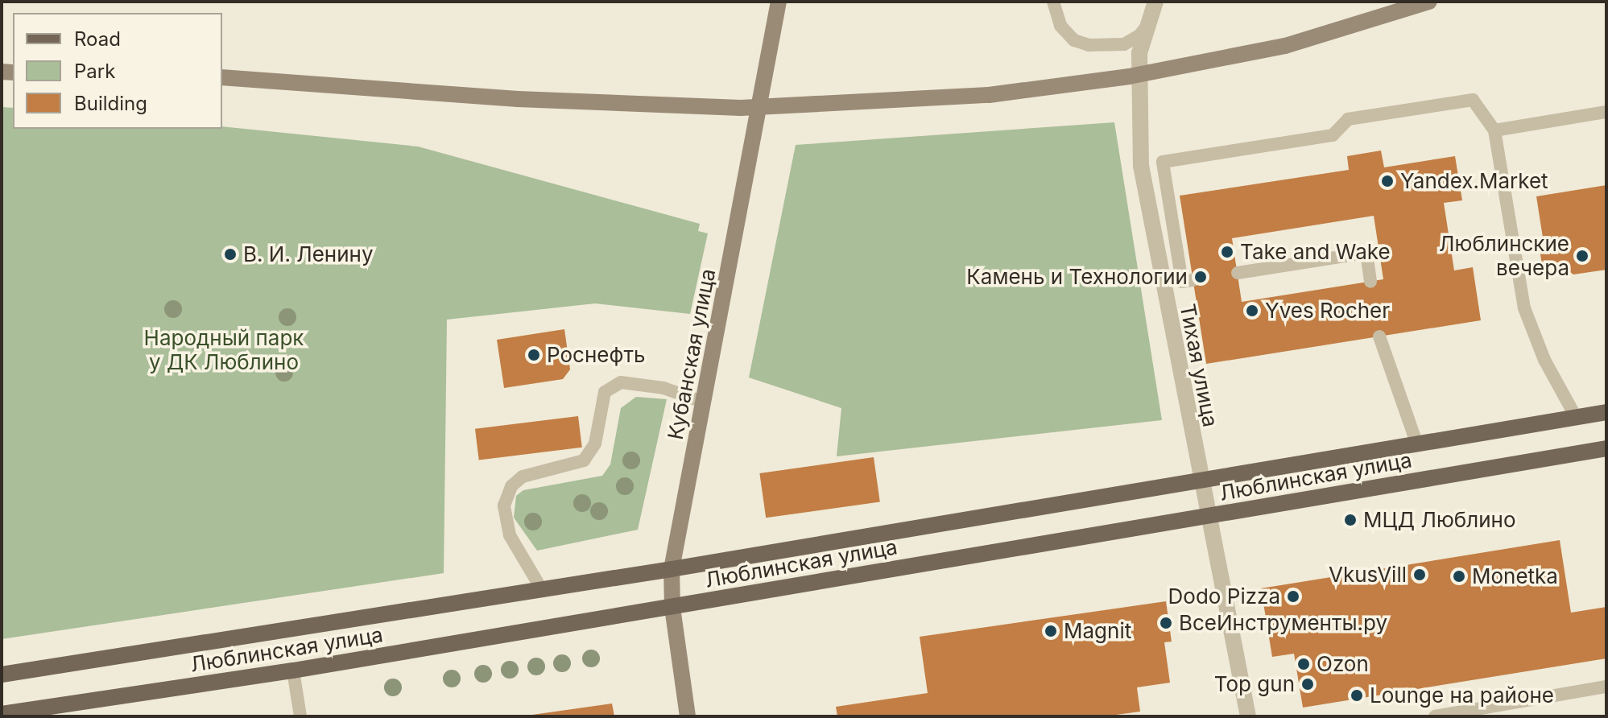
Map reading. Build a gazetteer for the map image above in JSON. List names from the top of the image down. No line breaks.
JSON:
{"streets":{"main road":["Кубанская улица","Люблинская улица"],"street":["Тихая улица"]},"crossings":[["Кубанская улица","Люблинская улица"],["Тихая улица","Люблинская улица"]],"parks":["Народный парк у ДК Люблино"],"places":["Yandex.Market","Take and Wake","В. И. Ленину","Люблинские вечера","Камень и Технологии","Yves Rocher","Роснефть","МЦД Люблино","VkusVill","Monetka","Dodo Pizza","ВсеИнструменты.ру","Magnit","Ozon","Top gun","Lounge на районе"],"legend":["Road","Park","Building"]}
